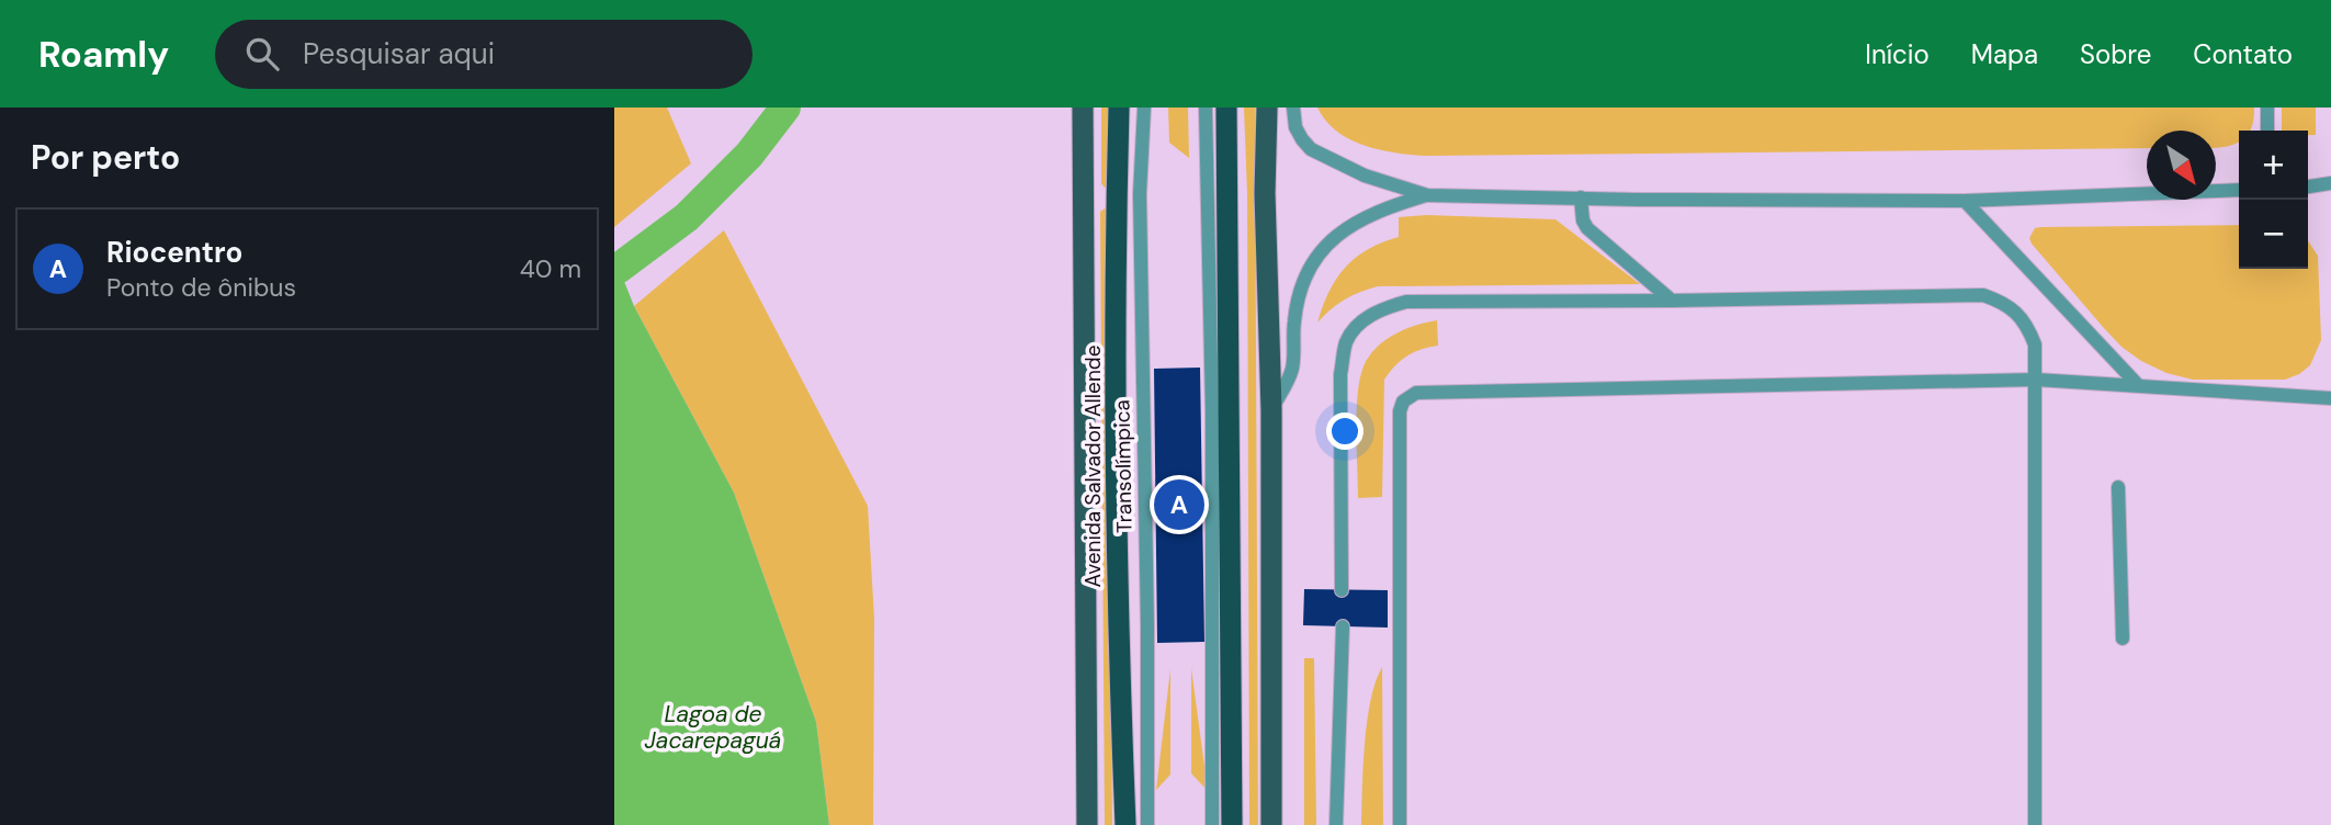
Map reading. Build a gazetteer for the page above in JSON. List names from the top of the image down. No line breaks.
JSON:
{"streets":{"highway":["Avenida Salvador Allende"],"lane":["Transolímpica"]},"water":["Lagoa de Jacarepaguá"],"north":"bottom right","page":{"header":"Roamly","search":"Pesquisar aqui","nav":["Início","Mapa","Sobre","Contato"],"heading":"Por perto","map_buttons":["+","−"],"list":[{"mark":"A","name":"Riocentro","note":"Ponto de ônibus","value":"40 m"}],"pins":"A"}}
